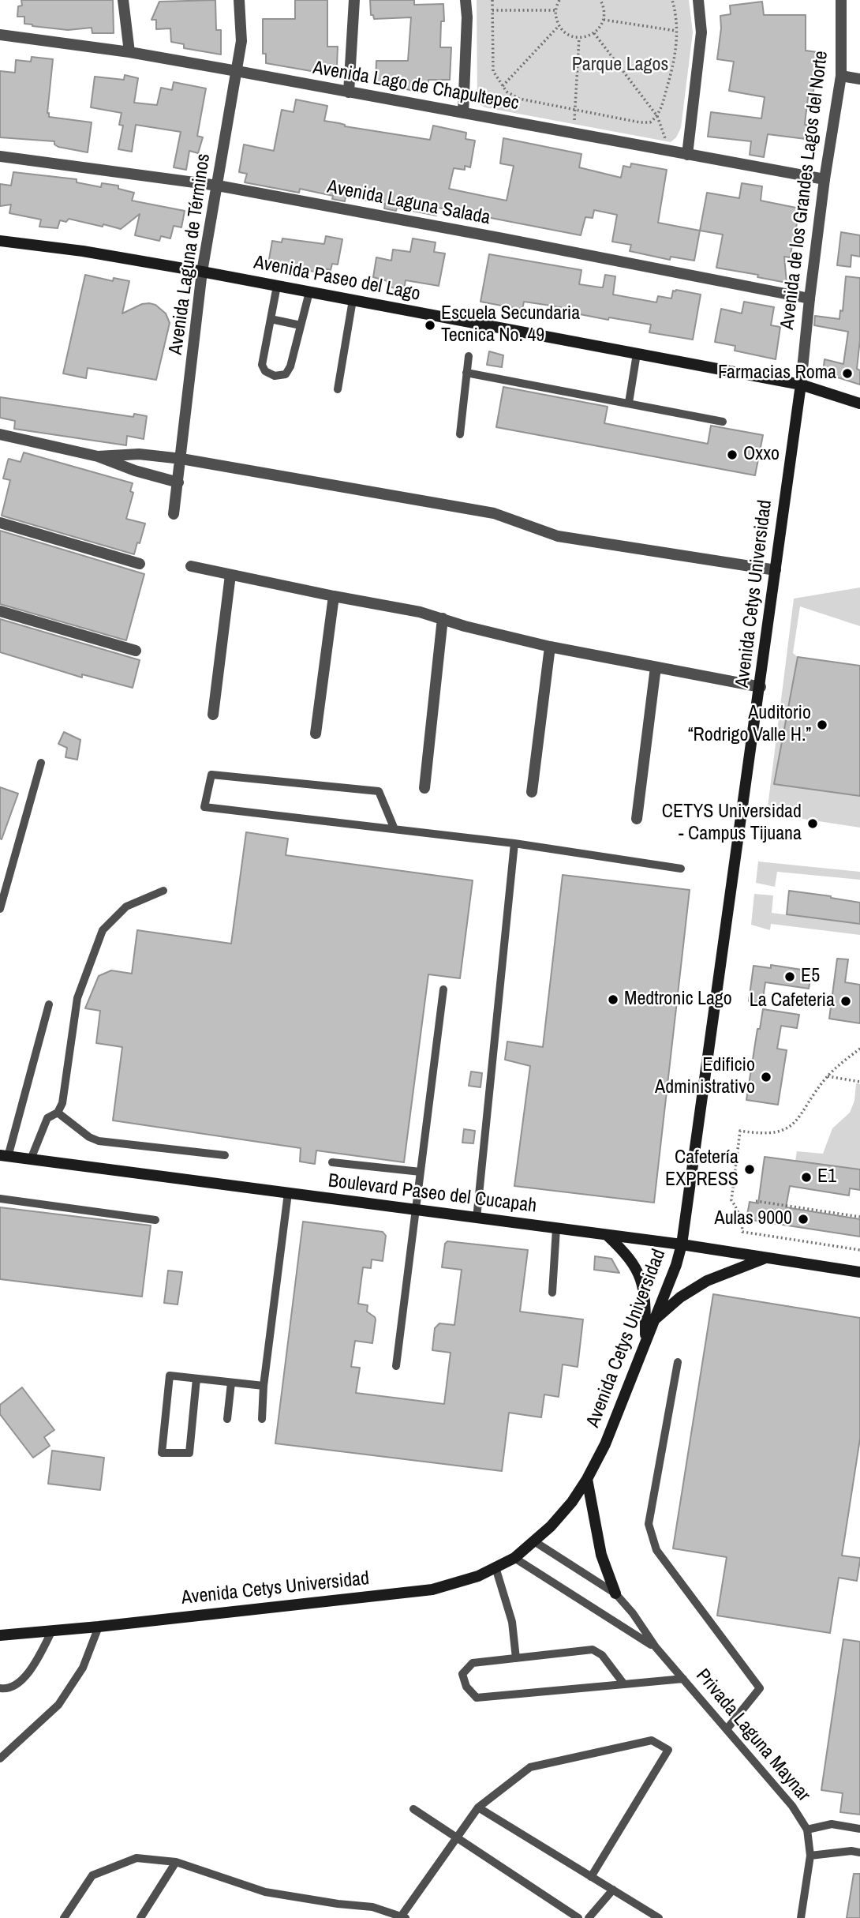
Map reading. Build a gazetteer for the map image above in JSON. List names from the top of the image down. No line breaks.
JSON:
{"streets":{"main road":["Avenida Paseo del Lago","Avenida Cetys Universidad","Boulevard Paseo del Cucapah"],"street":["Avenida Lago de Chapultepec","Avenida de los Grandes Lagos del Norte","Avenida Laguna Salada","Avenida Laguna de Términos"],"lane":["Privada Laguna Maynar"]},"crossings":[["Avenida Lago de Chapultepec","Avenida de los Grandes Lagos del Norte"],["Avenida Lago de Chapultepec","Avenida Laguna de Términos"],["Avenida de los Grandes Lagos del Norte","Avenida Laguna Salada"],["Avenida de los Grandes Lagos del Norte","Avenida Paseo del Lago"],["Avenida de los Grandes Lagos del Norte","Avenida Cetys Universidad"],["Avenida Laguna Salada","Avenida Laguna de Términos"],["Avenida Laguna de Términos","Avenida Paseo del Lago"],["Avenida Paseo del Lago","Avenida Cetys Universidad"],["Avenida Cetys Universidad","Boulevard Paseo del Cucapah"],["Avenida Cetys Universidad","Privada Laguna Maynar"]],"parks":["Parque Lagos"],"places":["Escuela Secundaria Tecnica No. 49","Farmacias Roma","Oxxo","Auditorio “Rodrigo Valle H.”","CETYS Universidad - Campus Tijuana","E5","Medtronic Lago","La Cafeteria","Edificio Administrativo","Cafetería EXPRESS","E1","Aulas 9000"]}
